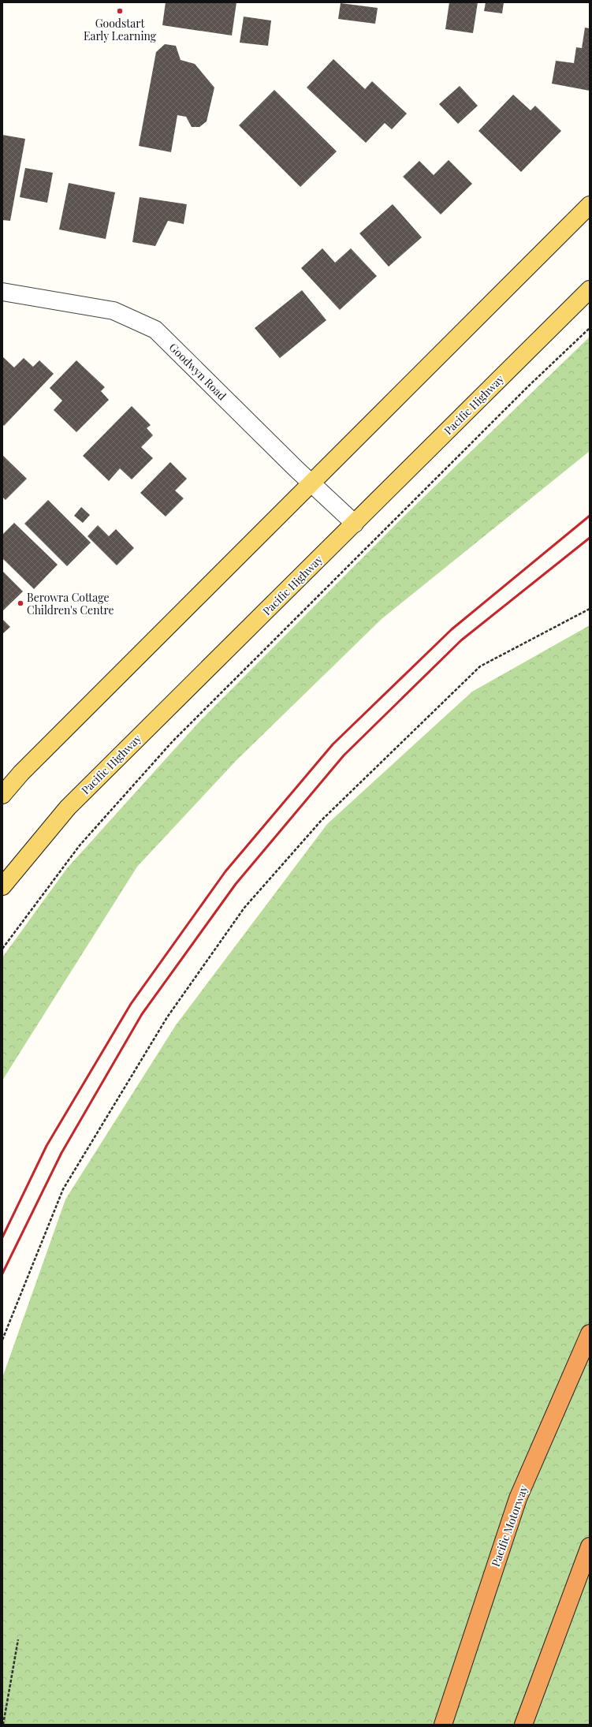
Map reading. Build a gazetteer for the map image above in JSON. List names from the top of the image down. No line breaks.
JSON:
{"streets":{"highway":["Pacific Motorway"],"main road":["Pacific Highway"],"street":["Goodwyn Road"]},"crossings":[["Goodwyn Road","Pacific Highway"]],"places":["Goodstart Early Learning","Berowra Cottage Children's Centre"]}
